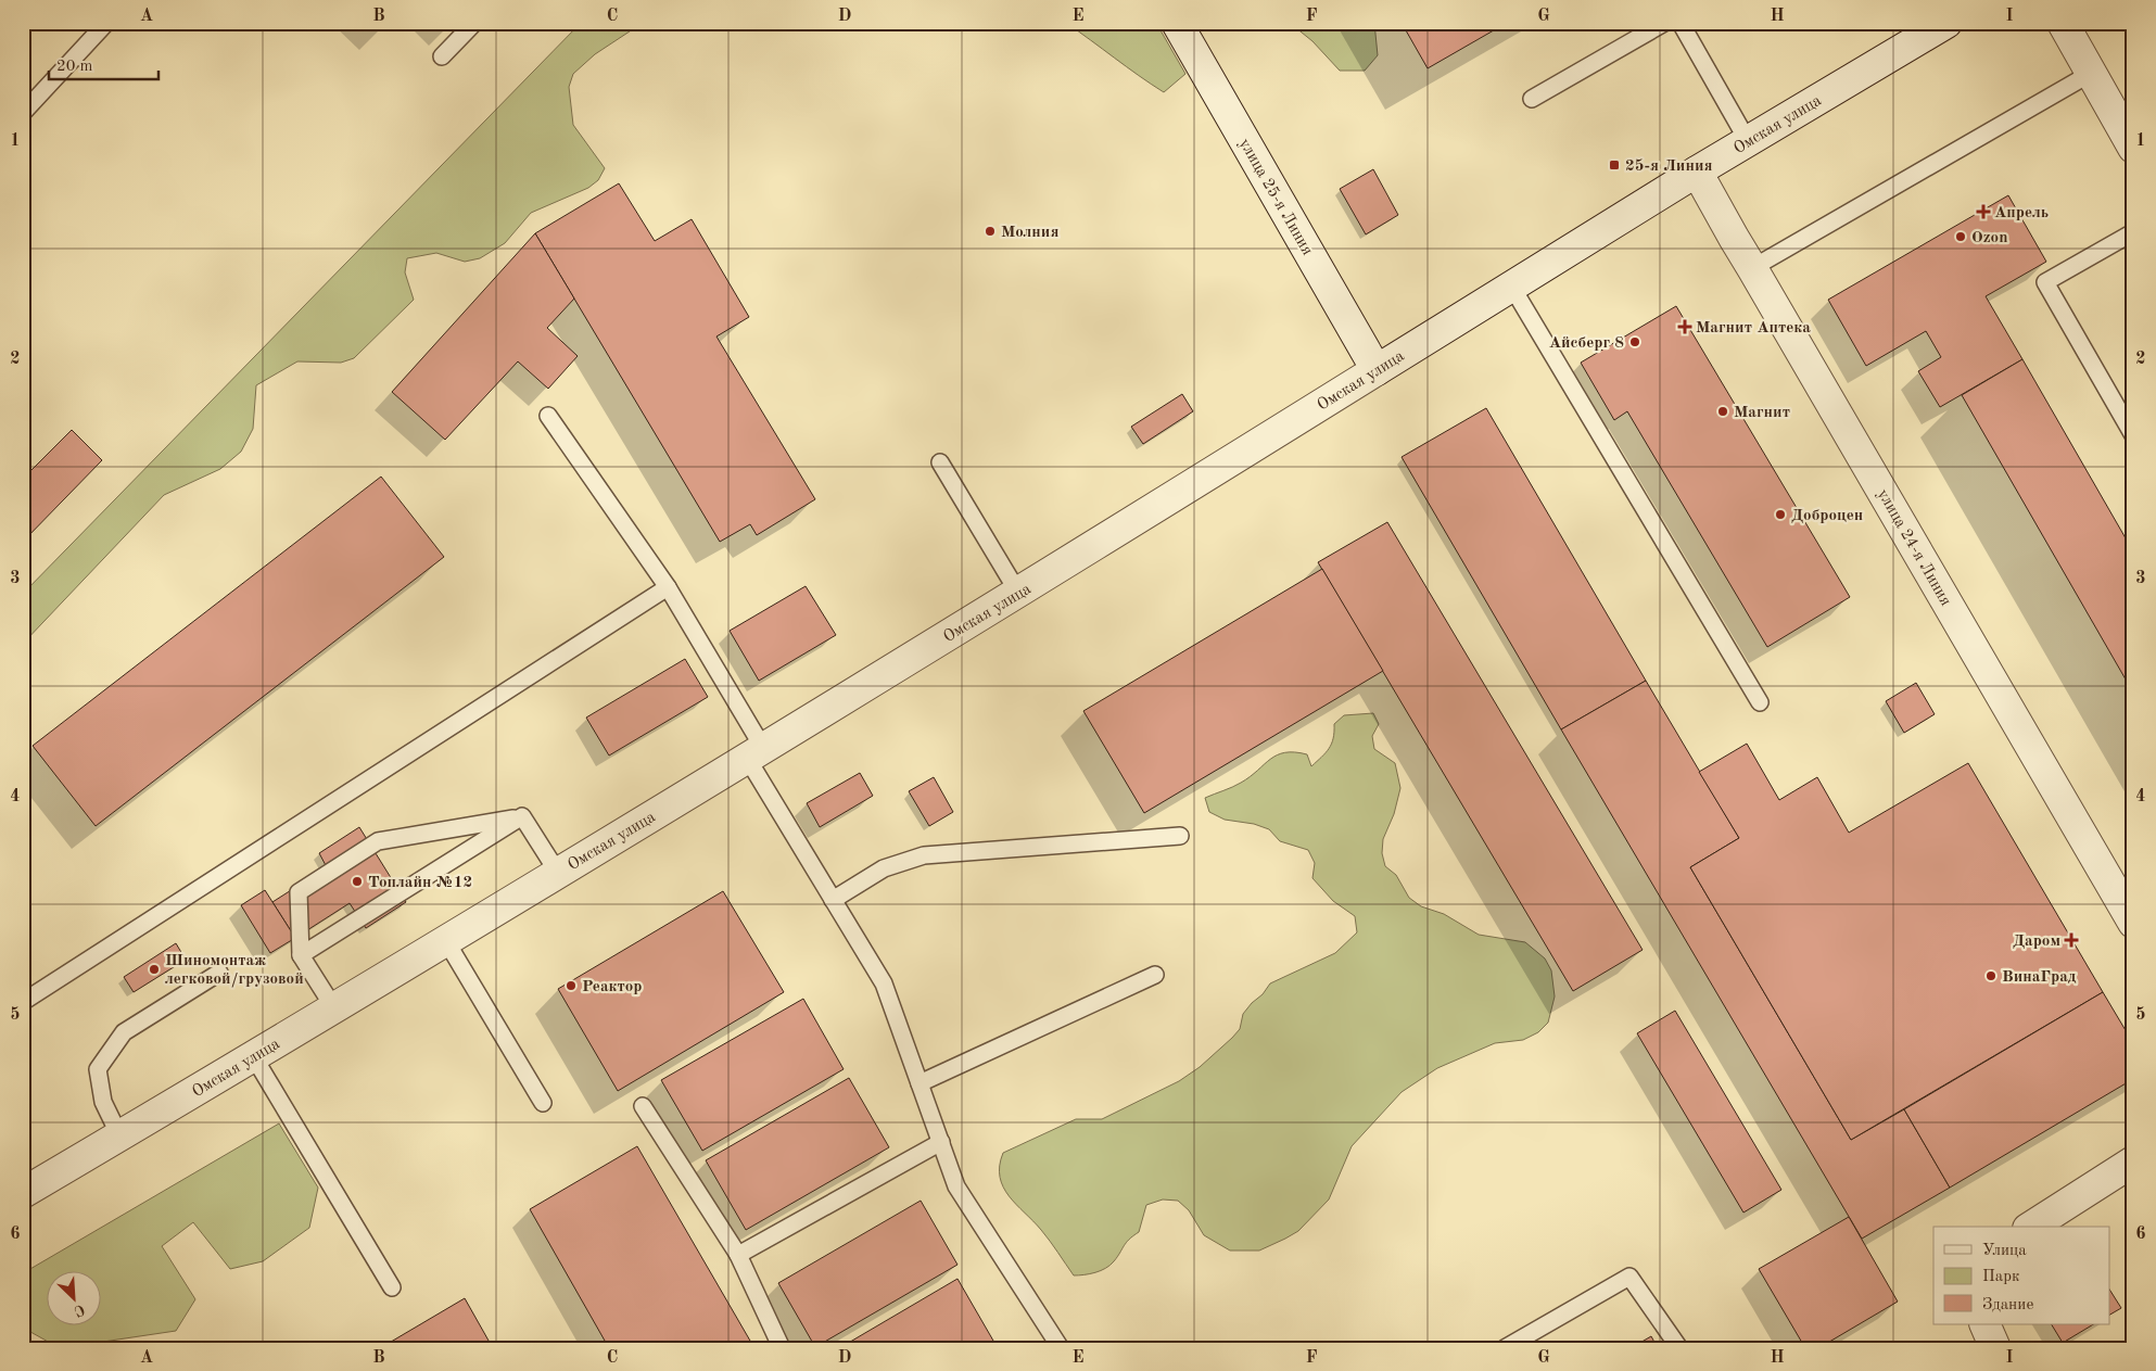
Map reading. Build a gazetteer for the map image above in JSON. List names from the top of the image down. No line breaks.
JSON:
{"streets":{"street":["Омская улица","улица 25-я Линия","улица 24-я Линия"]},"crossings":[["Омская улица","улица 25-я Линия"],["Омская улица","улица 24-я Линия"]],"places":{"transit":["25-я Линия"],"health":["Апрель","Магнит Аптека","Даром"],"other":["Молния","Ozon","Айсберг 8","Магнит","Доброцен","Топлайн №12","Шиномонтаж легковой/грузовой","ВинаГрад","Реактор"]},"legend":["Улица","Парк","Здание"],"scale_bar":"20 m","north":"bottom right","grid":{"columns":["A","B","C","D","E","F","G","H","I"],"rows":["1","2","3","4","5","6"]}}
